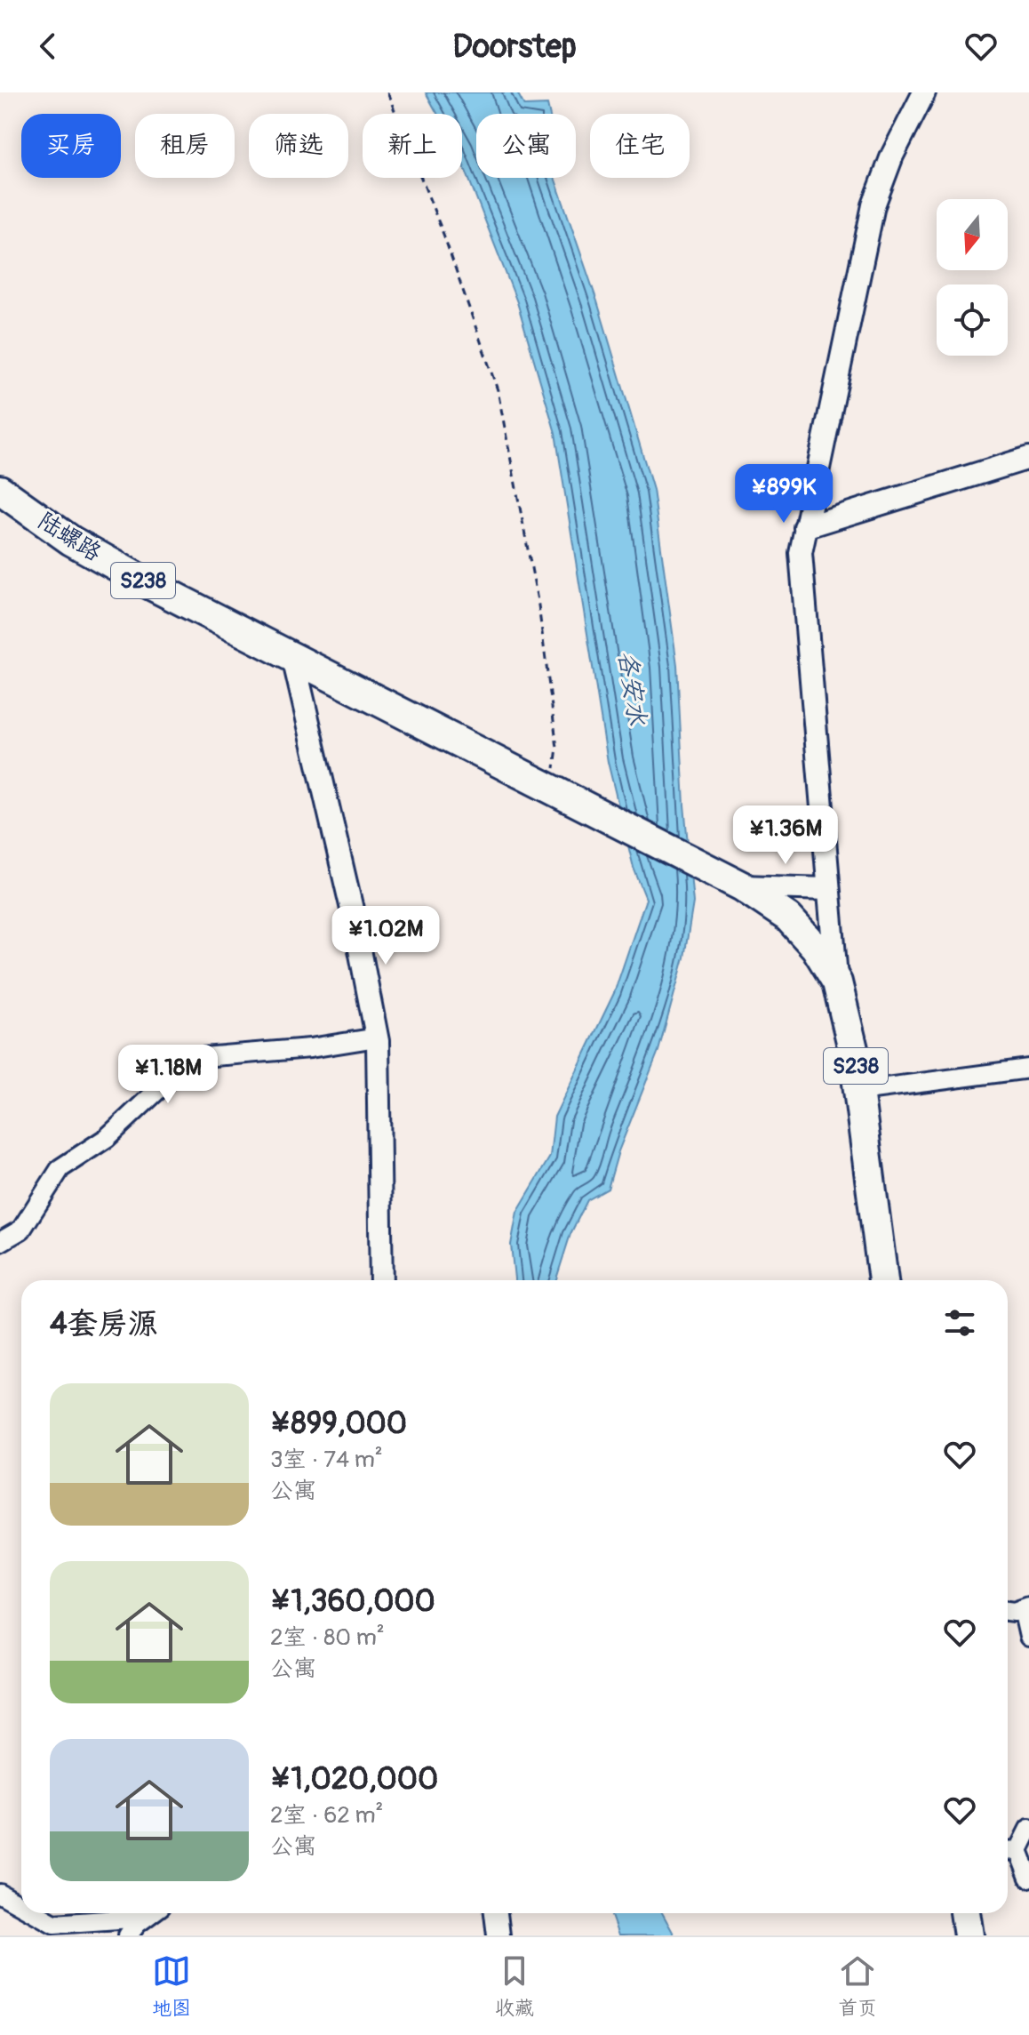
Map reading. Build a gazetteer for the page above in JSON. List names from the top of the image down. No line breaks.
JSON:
{"streets":{"main road":["陆螺路","S238"]},"crossings":[["陆螺路","S238"]],"water":["各安水"],"north":"bottom","page":{"header":"Doorstep","chip":["买房","租房","筛选","新上","公寓","住宅"],"price":["¥899K","¥1.36M","¥1.02M","¥1.18M"],"heading":"4套房源","list":[{"name":"¥899,000","note":"3室 · 74 m² · 公寓"},{"name":"¥1,360,000","note":"2室 · 80 m² · 公寓"},{"name":"¥1,020,000","note":"2室 · 62 m² · 公寓"}],"tabs":["地图","收藏","首页"]}}
